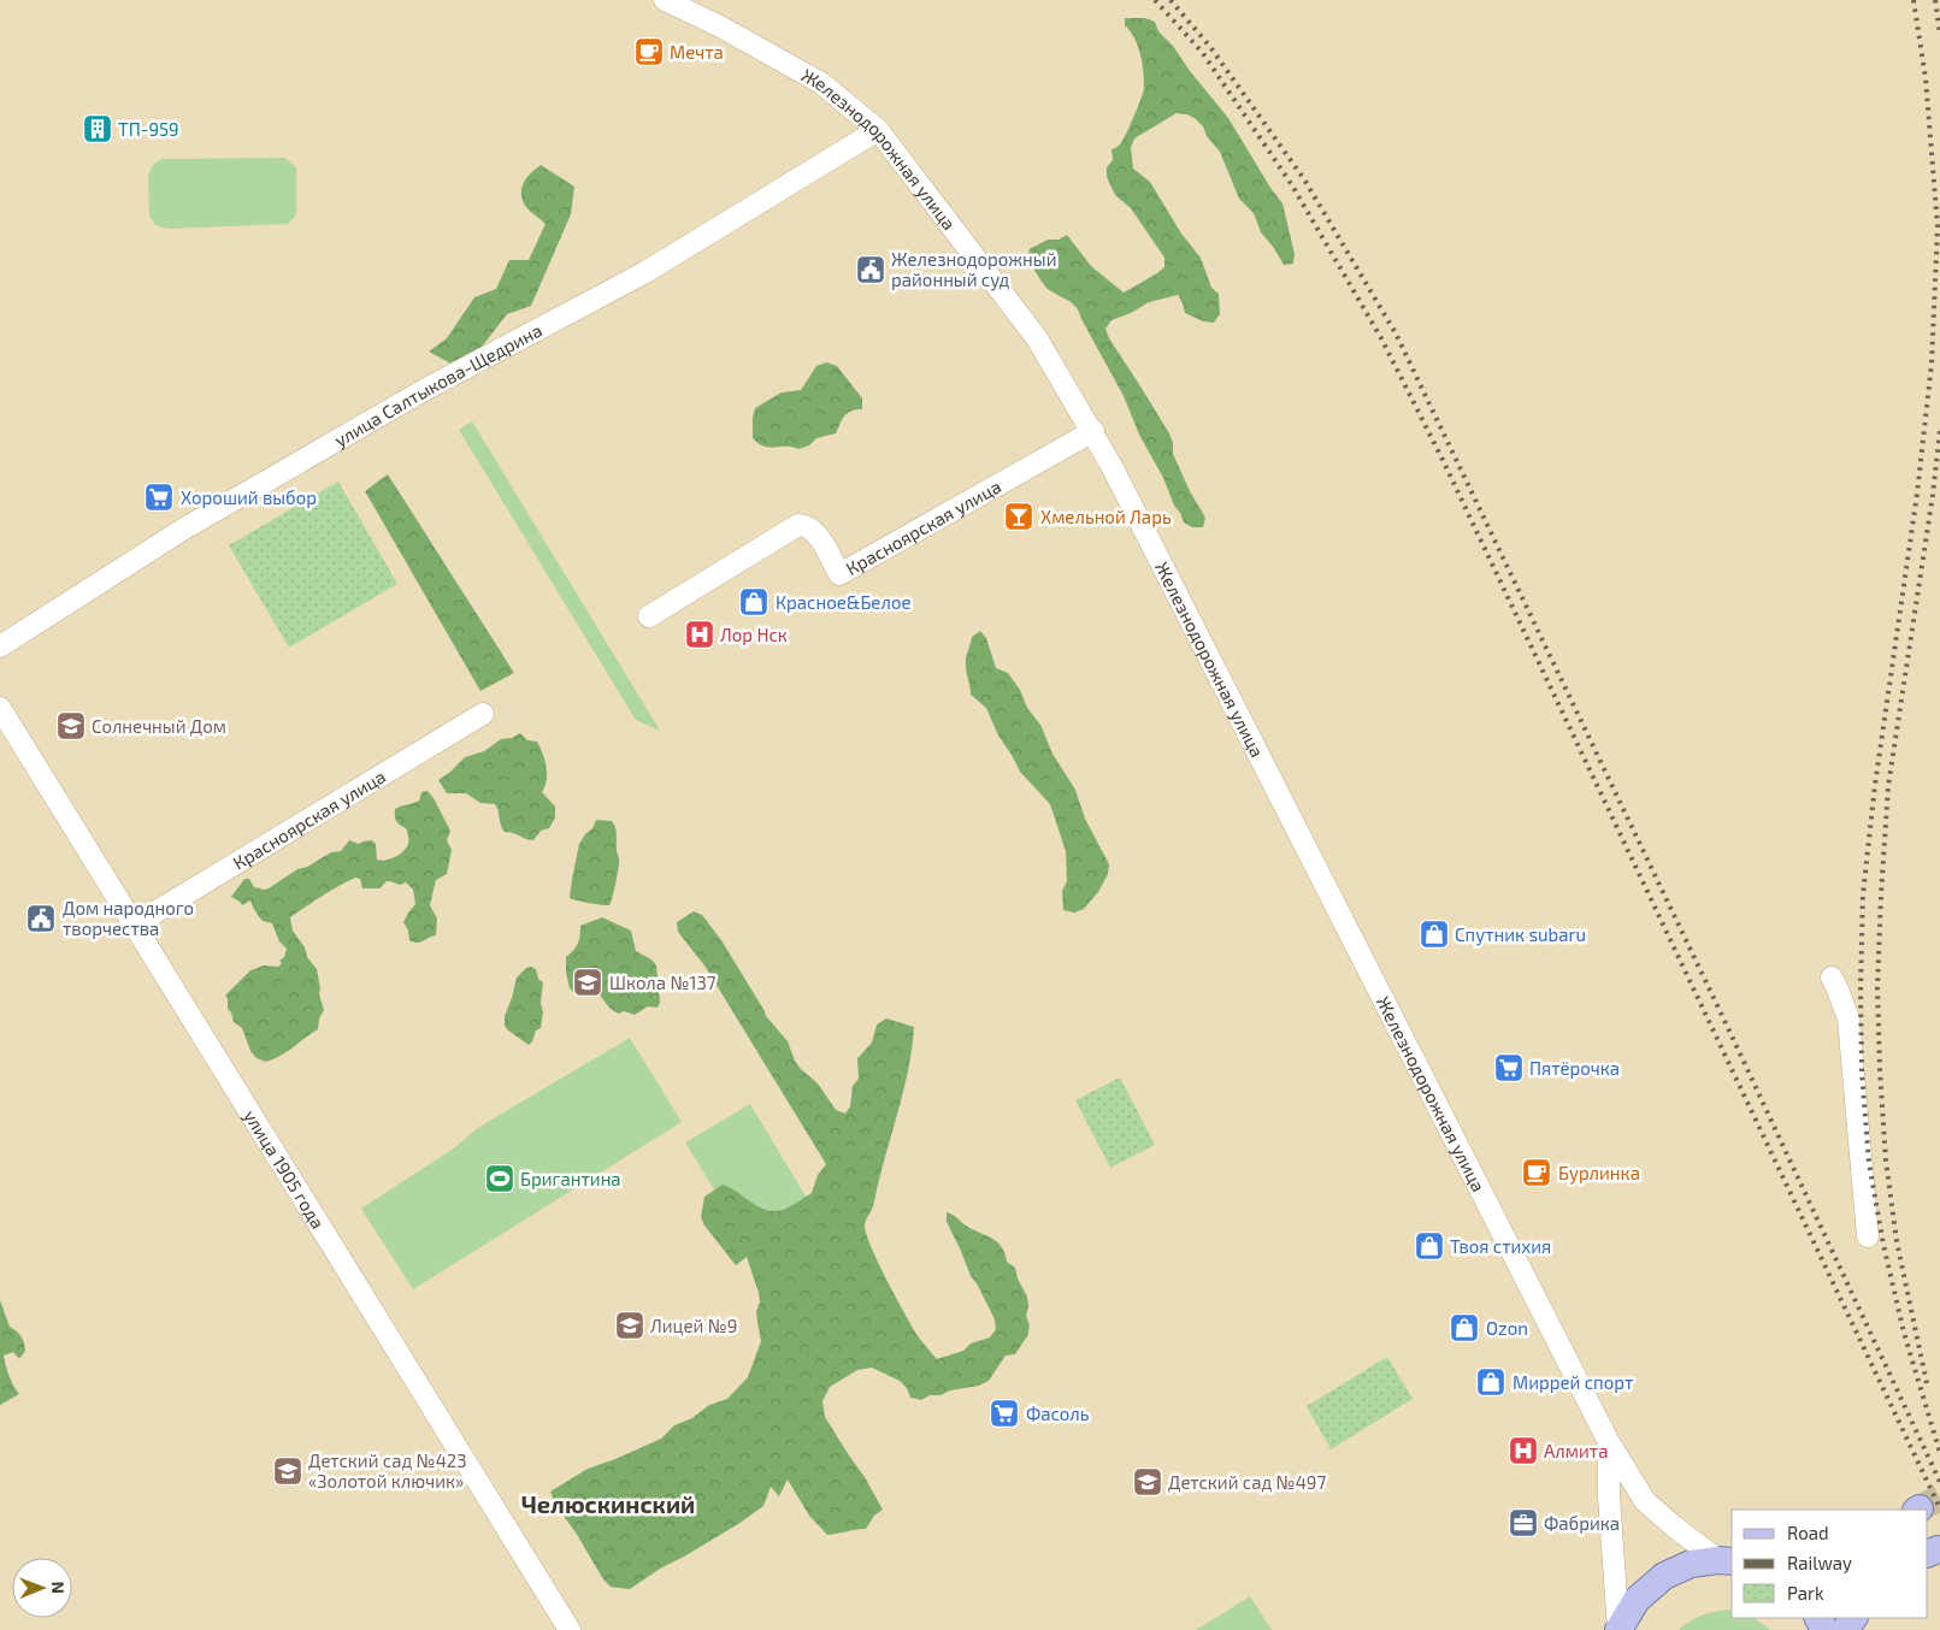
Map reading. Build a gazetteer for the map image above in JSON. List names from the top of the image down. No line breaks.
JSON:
{"streets":{"street":["Железнодорожная улица","улица Салтыкова-Щедрина","Красноярская улица","улица 1905 года"]},"crossings":[["Железнодорожная улица","улица Салтыкова-Щедрина"],["Железнодорожная улица","Красноярская улица"],["Красноярская улица","улица 1905 года"]],"districts":["Челюскинский"],"places":{"cafe":["Мечта","Бурлинка"],"building":["ТП-959"],"public building":["Железнодорожный районный суд","Дом народного творчества"],"supermarket":["Хороший выбор","Пятёрочка","Фасоль"],"bar":["Хмельной Ларь"],"shop":["Красное&Белое","Спутник subaru","Твоя стихия","Ozon","Миррей спорт"],"hospital":["Лор Нск","Алмита"],"school or university":["Солнечный Дом","Школа №137","Лицей №9","Детский сад №423 «Золотой ключик»","Детский сад №497"],"sports":["Бригантина"],"office":["Фабрика"]},"legend":["Road","Railway","Park"],"north":"right"}
